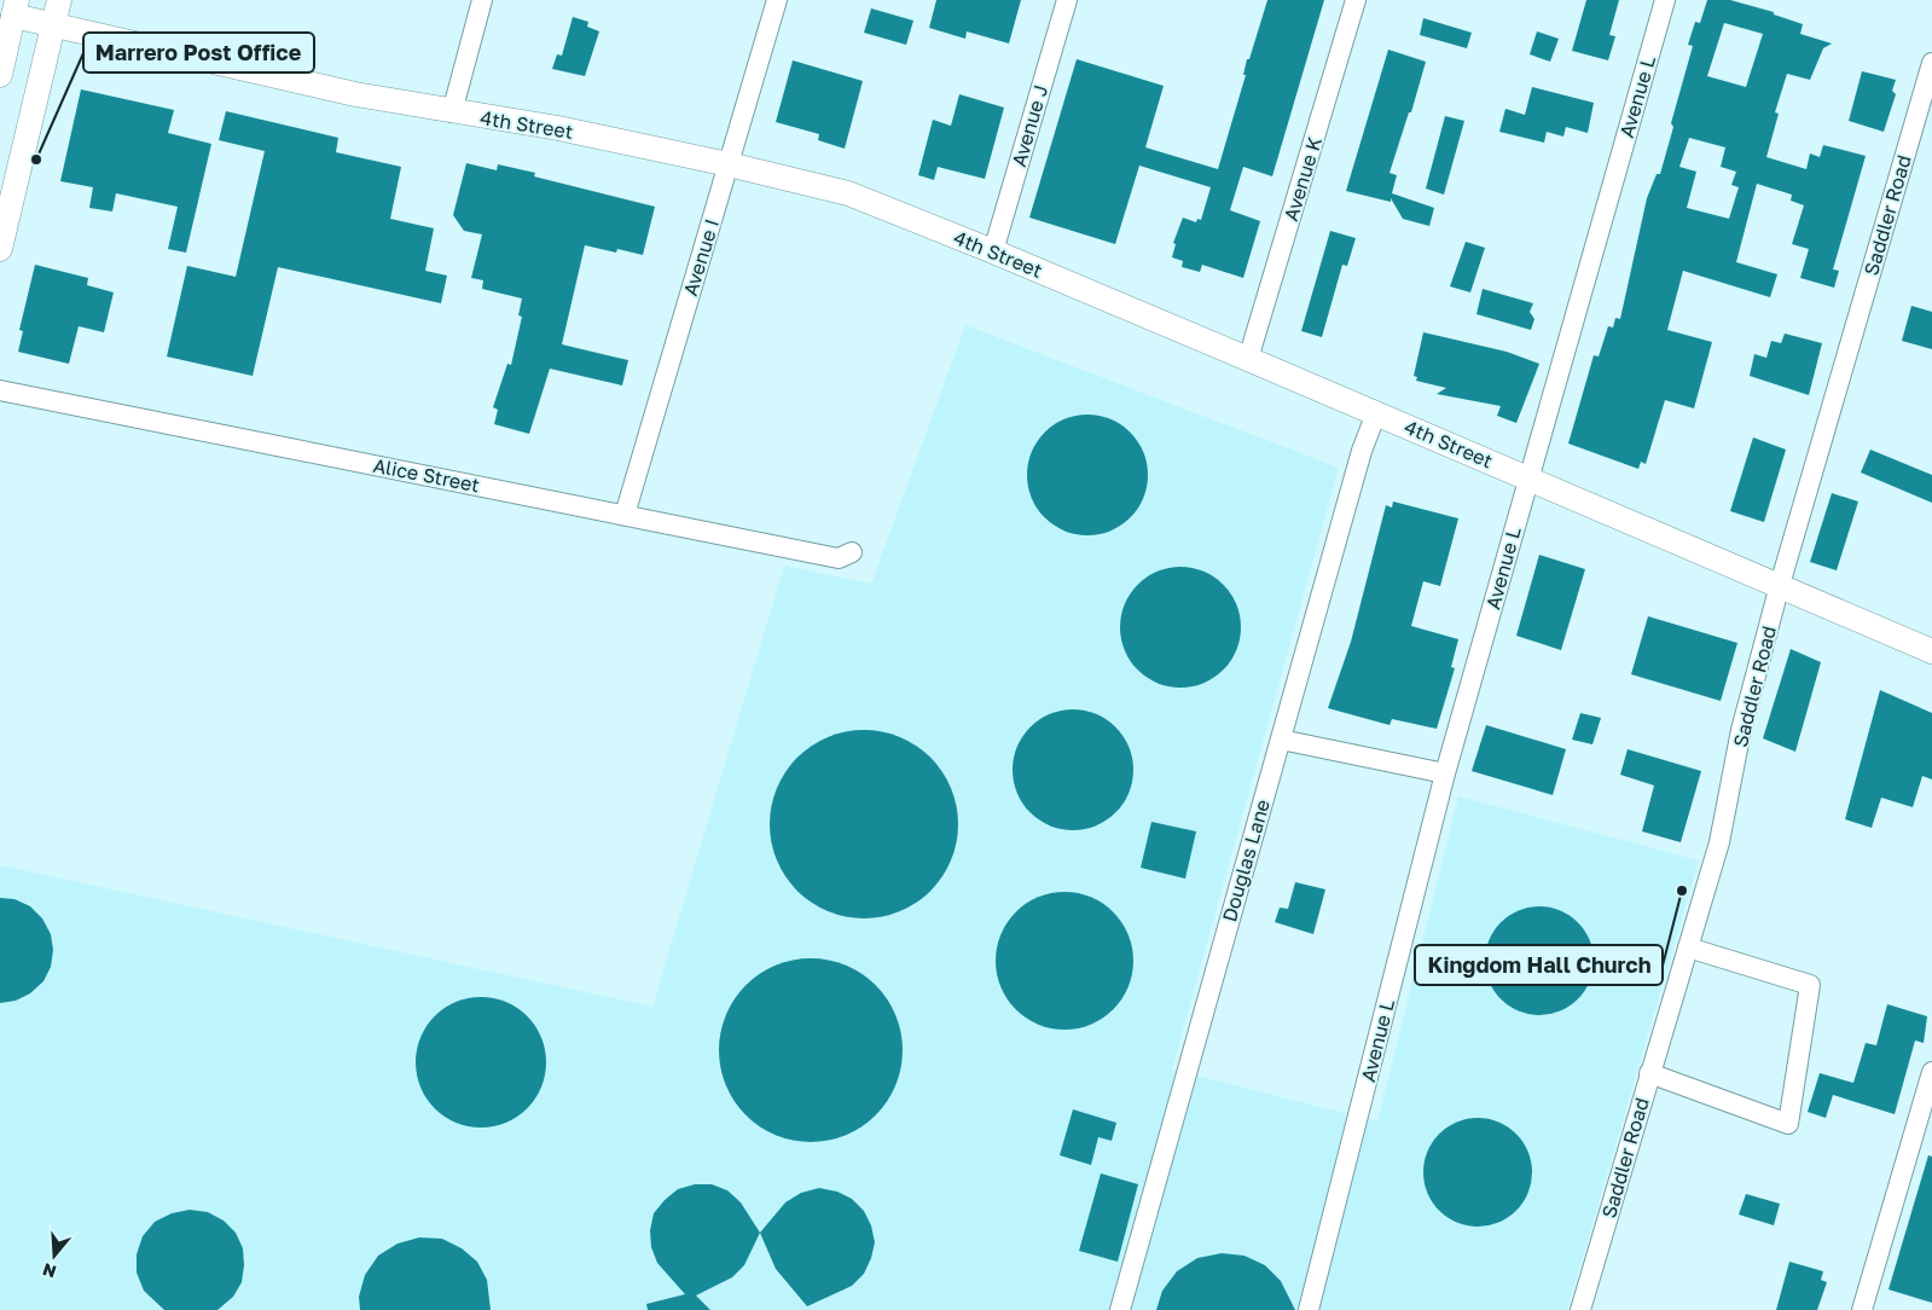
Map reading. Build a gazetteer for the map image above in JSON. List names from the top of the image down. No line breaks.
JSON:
{"streets":{"main road":["4th Street"],"street":["Avenue L","Avenue J","Avenue K","Saddler Road","Avenue I","Alice Street","Douglas Lane"]},"crossings":[["Avenue L","4th Street"],["4th Street","Avenue J"],["4th Street","Avenue K"],["4th Street","Saddler Road"],["4th Street","Avenue I"],["4th Street","Douglas Lane"],["Avenue I","Alice Street"]],"places":["Marrero Post Office","Kingdom Hall Church"],"north":"bottom"}
